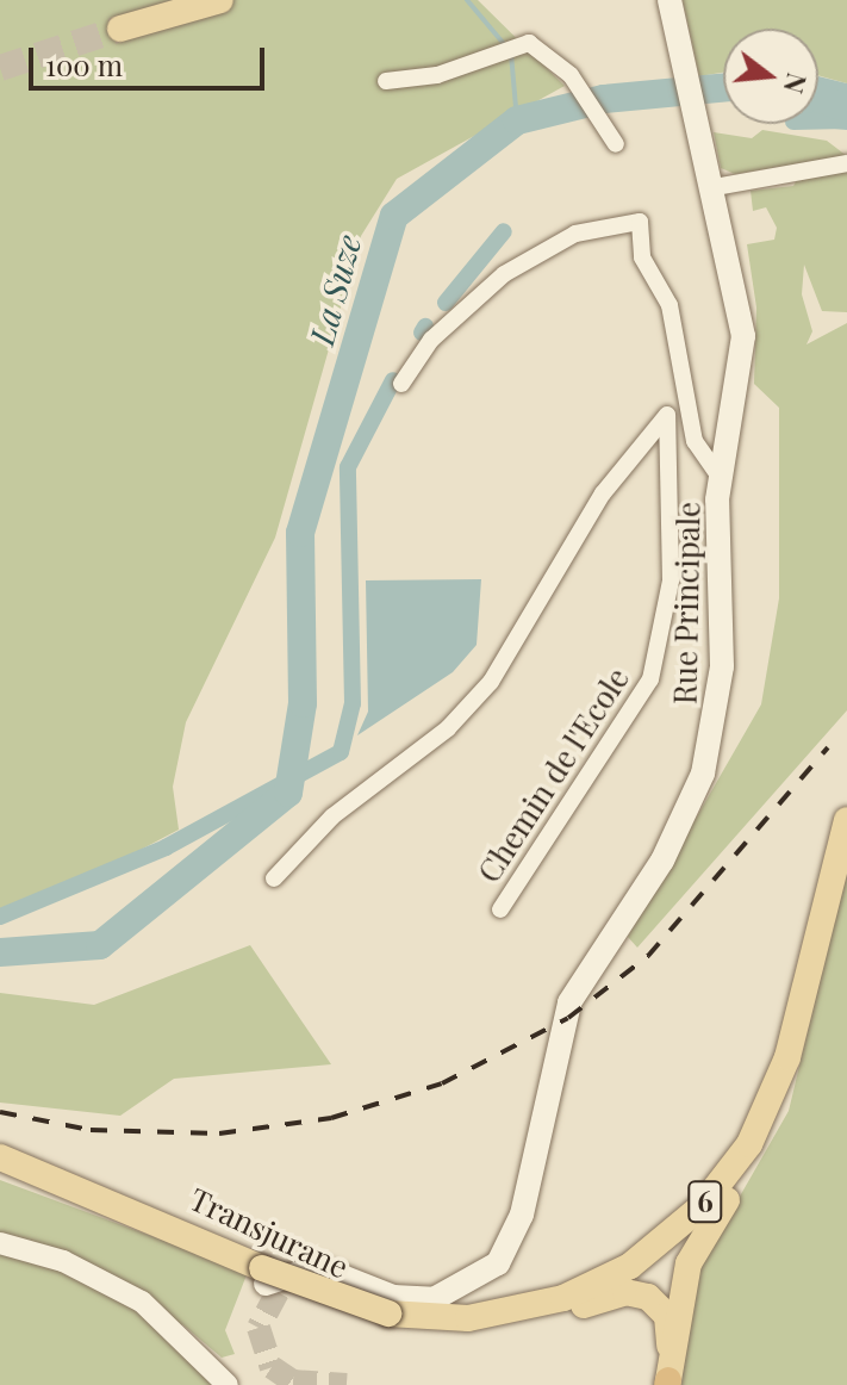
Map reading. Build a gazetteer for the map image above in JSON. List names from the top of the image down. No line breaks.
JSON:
{"streets":{"main road":["Rue Principale","6","Transjurane"],"street":["Chemin de l'Ecole"]},"crossings":[["Rue Principale","Transjurane"]],"water":["La Suze"],"scale_bar":"100 m","north":"right"}
